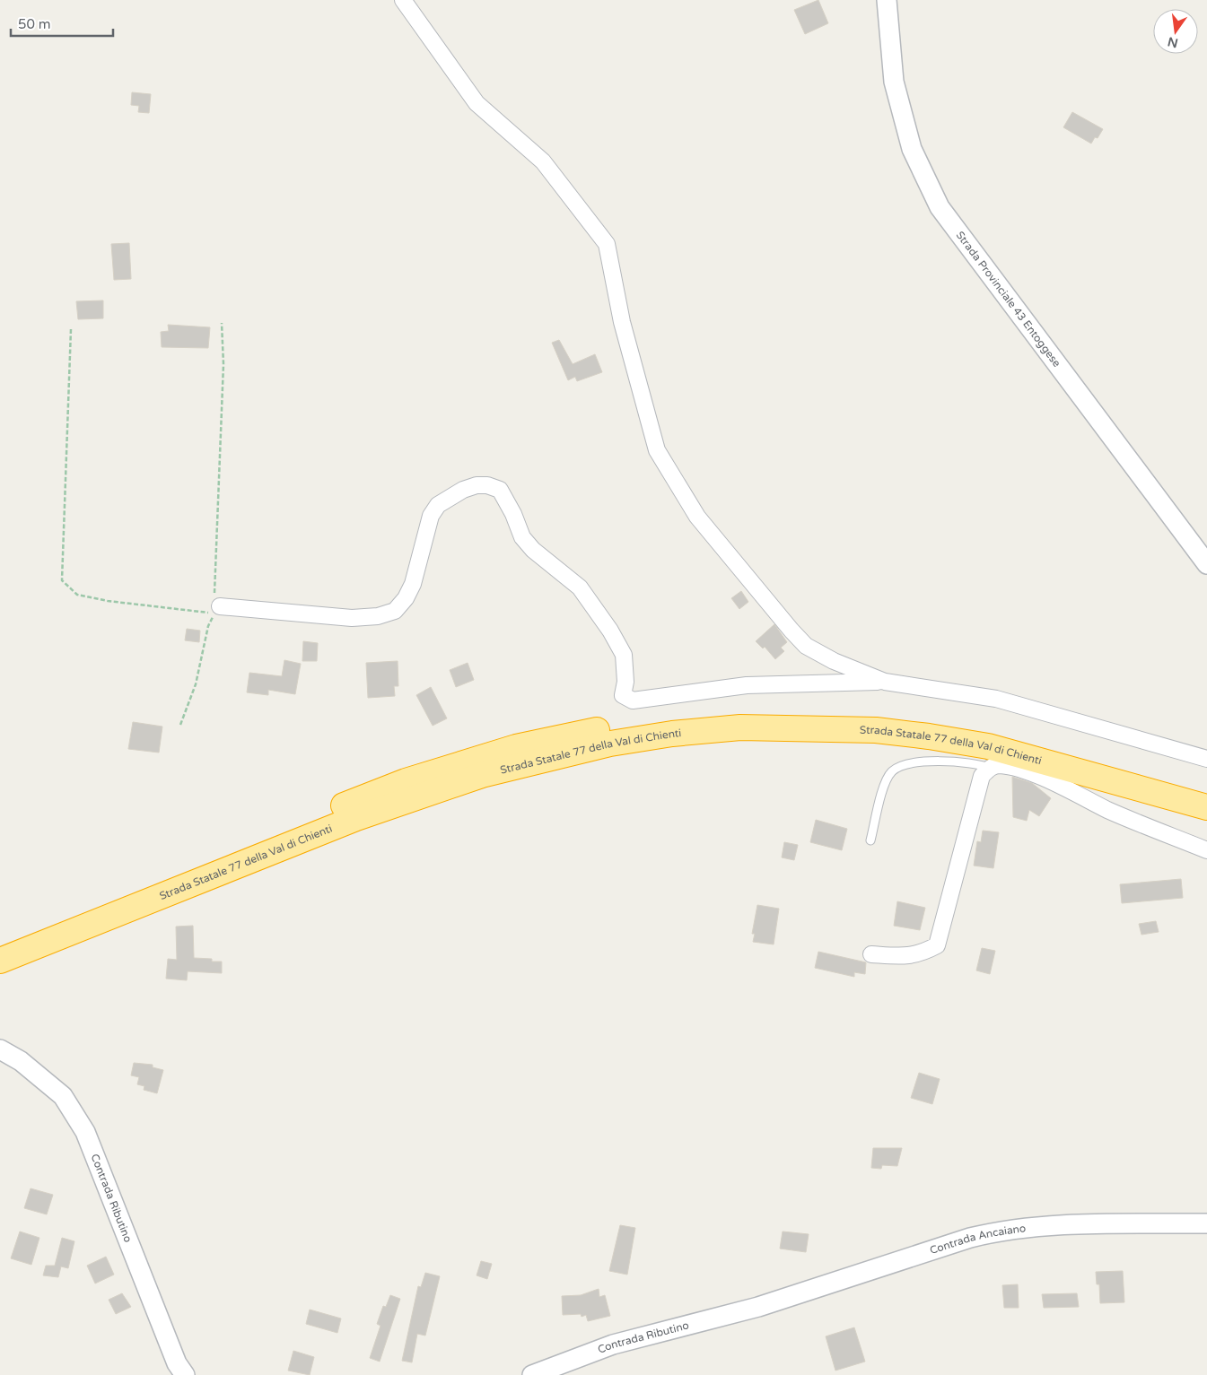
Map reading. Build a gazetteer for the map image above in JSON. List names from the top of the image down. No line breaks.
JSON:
{"streets":{"highway":["Strada Statale 77 della Val di Chienti"],"street":["Strada Provinciale 43 Entoggese","Contrada Ributino","Contrada Ancaiano"]},"crossings":[["Contrada Ributino","Contrada Ancaiano"]],"scale_bar":"50 m","north":"bottom"}
